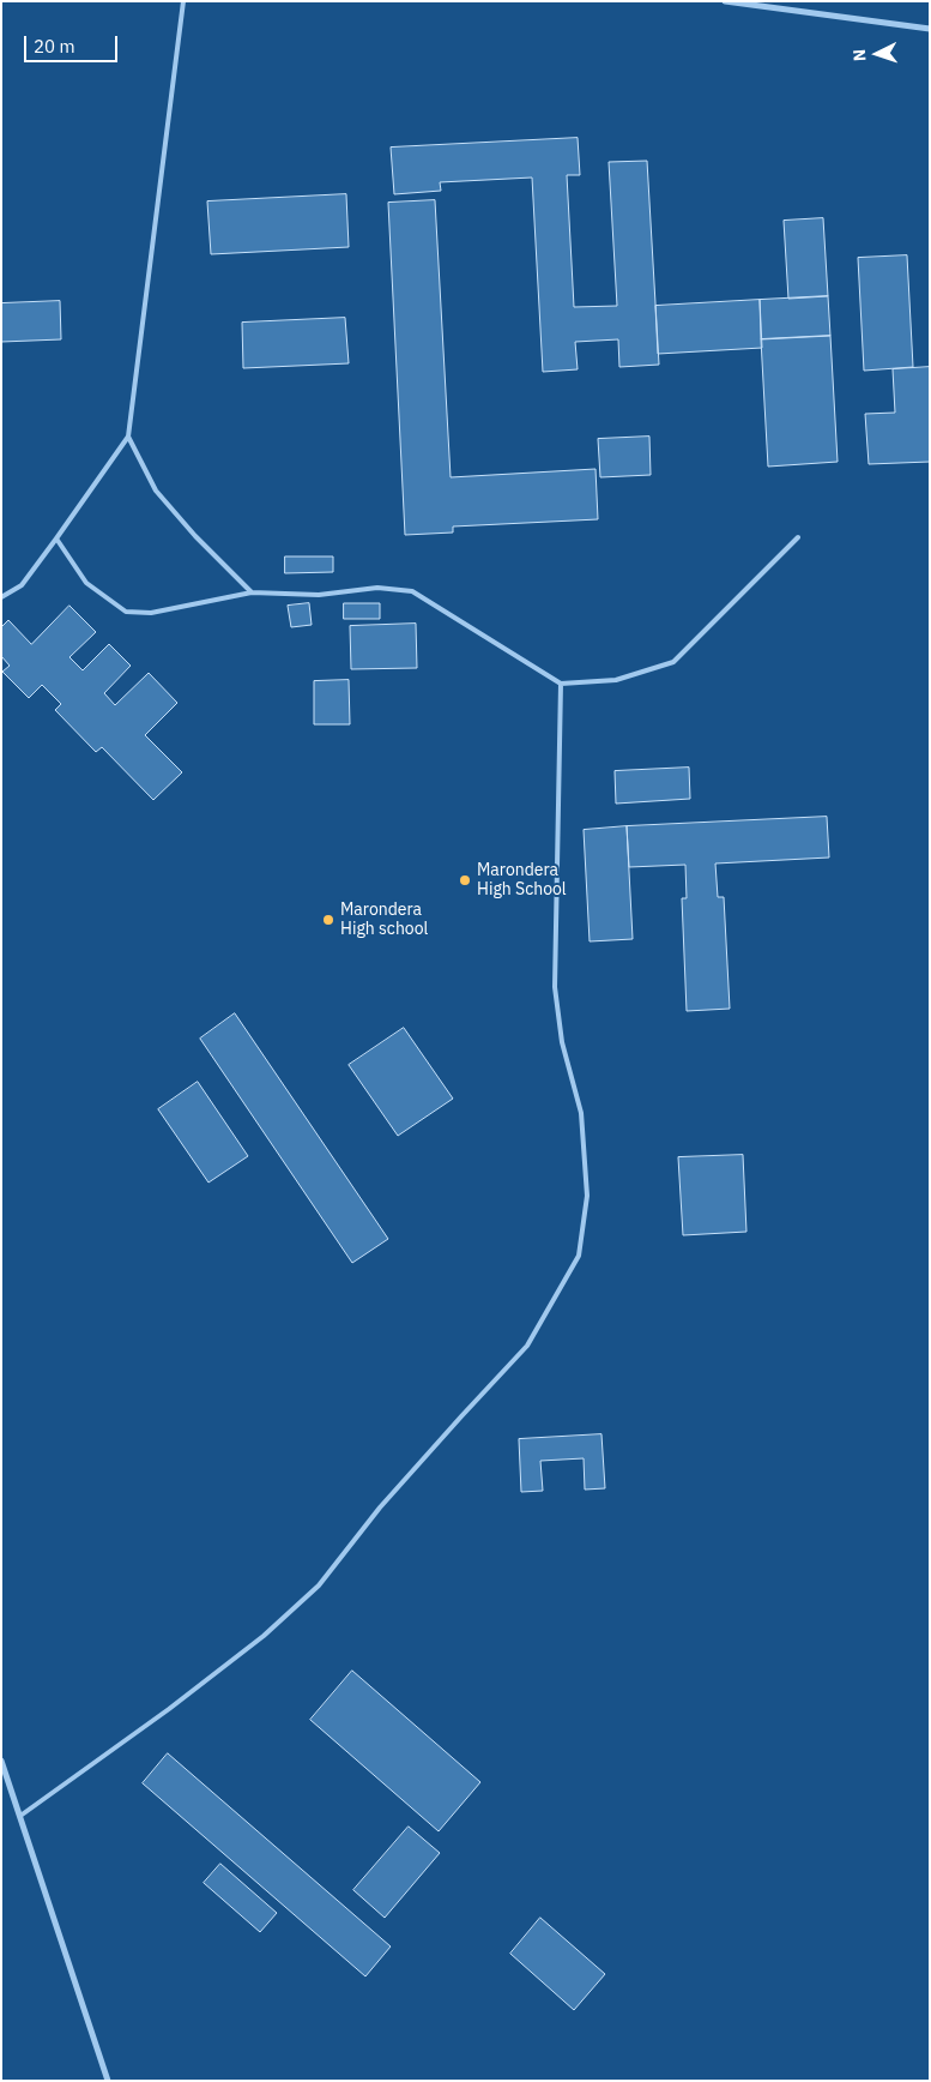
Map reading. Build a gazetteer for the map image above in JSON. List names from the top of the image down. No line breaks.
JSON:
{"places":["Marondera High School","Marondera High school"],"scale_bar":"20 m","north":"left"}
